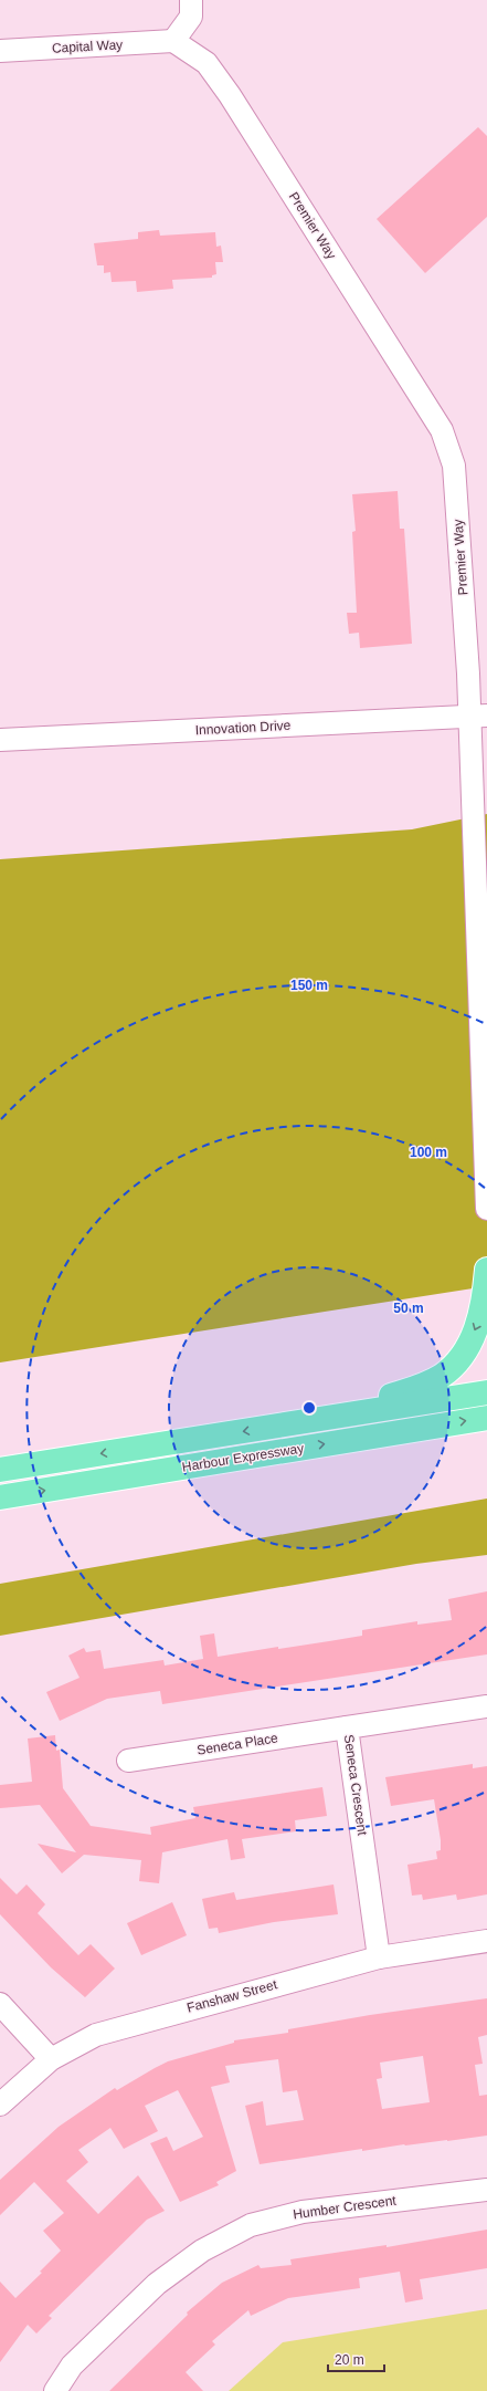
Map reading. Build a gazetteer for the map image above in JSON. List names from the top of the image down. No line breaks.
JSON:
{"streets":{"main road":["Harbour Expressway"],"street":["Capital Way","Premier Way","Innovation Drive","Seneca Place","Seneca Crescent","Fanshaw Street","Humber Crescent"]},"crossings":[["Capital Way","Premier Way"],["Premier Way","Innovation Drive"],["Seneca Place","Seneca Crescent"],["Seneca Crescent","Fanshaw Street"]],"scale_bar":"20 m","rings":["150 m","100 m","50 m"]}
